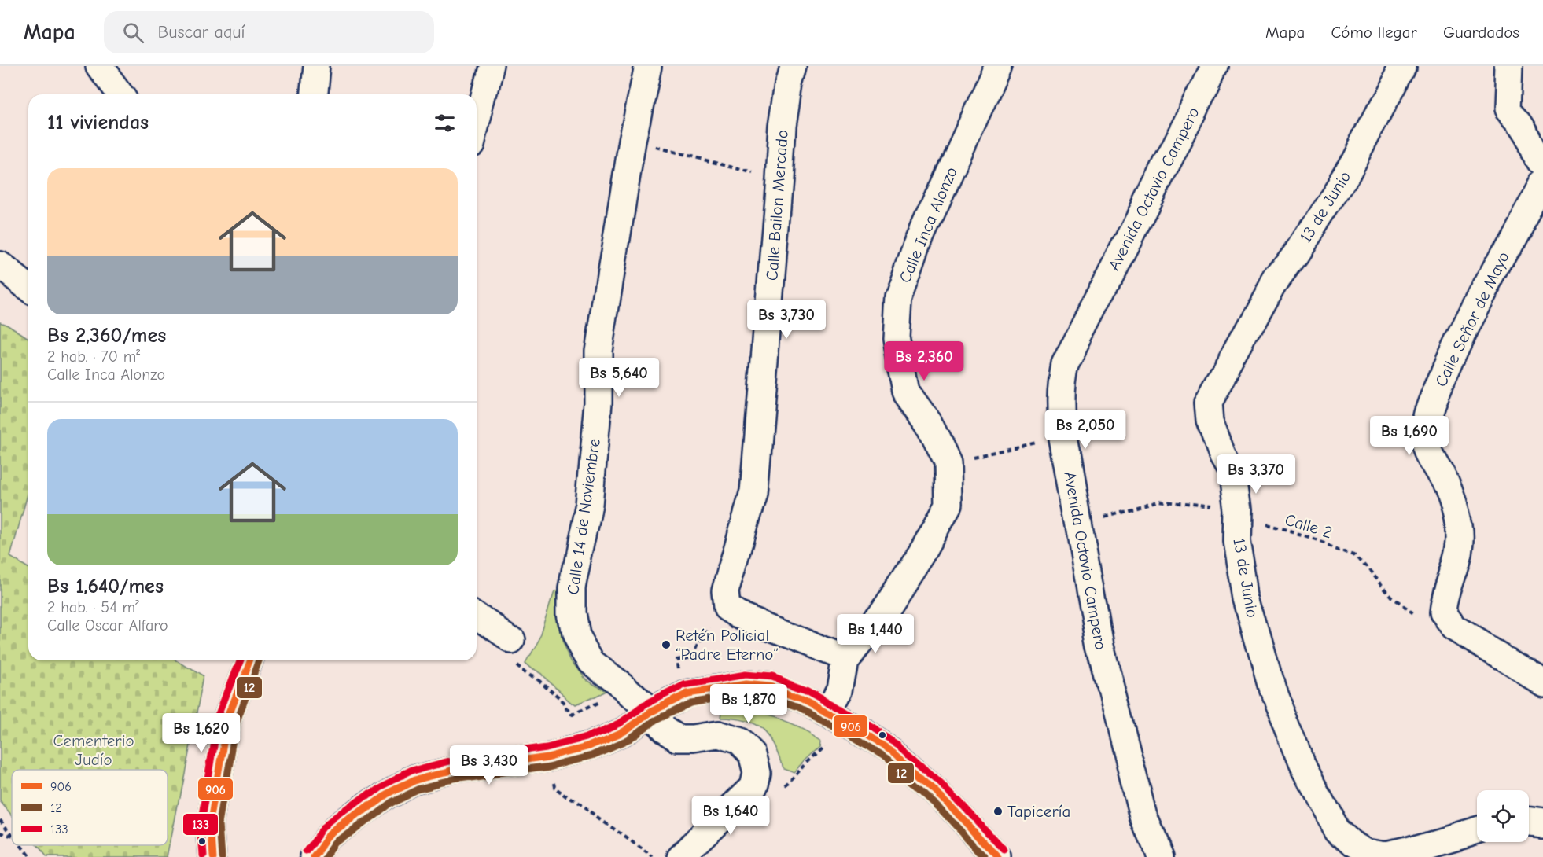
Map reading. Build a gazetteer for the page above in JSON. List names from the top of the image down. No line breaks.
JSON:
{"streets":{"street":["Avenida Octavio Campero","Calle Bailon Mercado","13 de Junio","Calle Inca Alonzo","Calle Señor de Mayo","Calle 14 de Noviembre"],"path":["Calle 2"]},"crossings":[["Avenida Octavio Campero","Calle 2"],["Calle Bailon Mercado","Calle Inca Alonzo"],["13 de Junio","Calle 2"],["Calle Señor de Mayo","Calle 2"]],"parks":["Cementerio Judío"],"places":["Retén Policial “Padre Eterno”","Tapicería"],"lines":["transit line 906","transit line 12","transit line 133"],"legend":["906","12","133"],"page":{"header":"Mapa","search":"Buscar aquí","nav":["Mapa","Cómo llegar","Guardados"],"heading":"11 viviendas","list":[{"name":"Bs 2,360/mes","note":"2 hab. · 70 m² · Calle Inca Alonzo"},{"name":"Bs 1,640/mes","note":"2 hab. · 54 m² · Calle Oscar Alfaro"}],"price":["Bs 3,730","Bs 2,360","Bs 5,640","Bs 2,050","Bs 1,690","Bs 3,370","Bs 1,440","Bs 1,870","Bs 1,620","Bs 3,430","Bs 1,640"]}}
